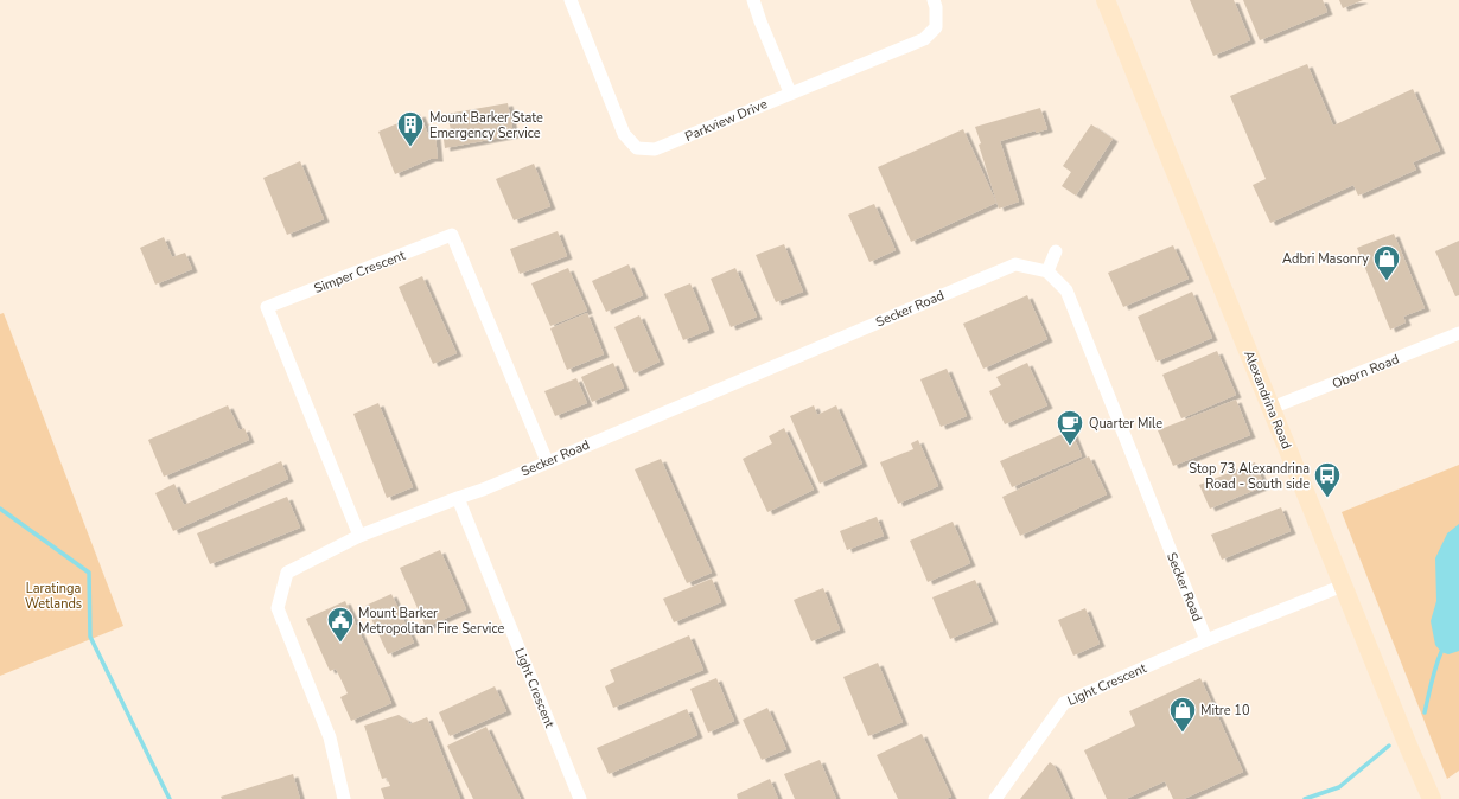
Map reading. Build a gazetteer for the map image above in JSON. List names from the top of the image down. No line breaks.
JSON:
{"streets":{"main road":["Alexandrina Road"],"street":["Parkview Drive","Simper Crescent","Secker Road","Oborn Road","Light Crescent"]},"crossings":[["Simper Crescent","Secker Road"],["Secker Road","Light Crescent"],["Oborn Road","Alexandrina Road"]],"parks":["Laratinga Wetlands"],"places":{"building":["Mount Barker State Emergency Service"],"shop":["Adbri Masonry","Mitre 10"],"cafe":["Quarter Mile"],"bus stop":["Stop 73 Alexandrina Road - South side"],"public building":["Mount Barker Metropolitan Fire Service"]}}
